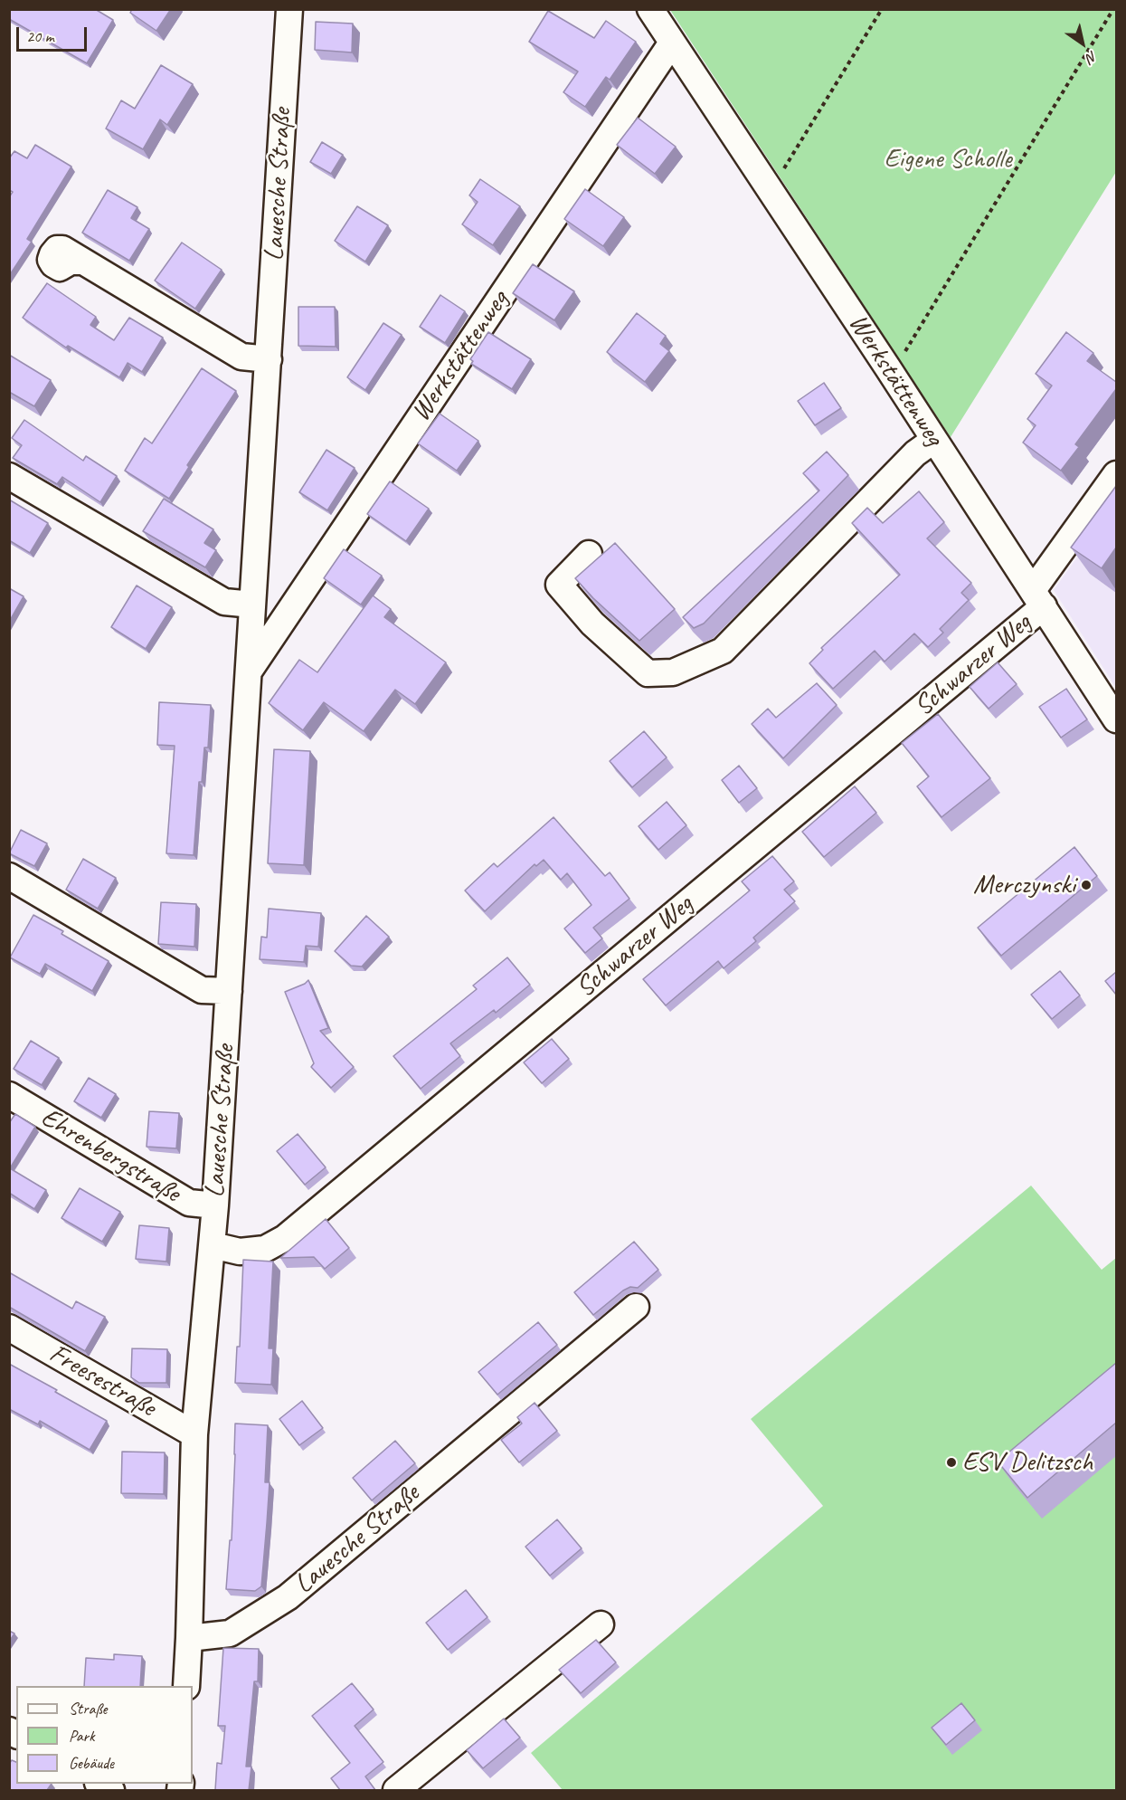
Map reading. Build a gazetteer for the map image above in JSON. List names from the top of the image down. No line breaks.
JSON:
{"streets":{"street":["Lauesche Straße","Werkstättenweg","Schwarzer Weg","Ehrenbergstraße","Freesestraße"]},"crossings":[["Lauesche Straße","Werkstättenweg"],["Lauesche Straße","Schwarzer Weg"],["Lauesche Straße","Ehrenbergstraße"],["Lauesche Straße","Freesestraße"],["Werkstättenweg","Schwarzer Weg"]],"parks":["Eigene Scholle"],"places":["Merczynski","ESV Delitzsch"],"legend":["Straße","Park","Gebäude"],"scale_bar":"20 m","north":"bottom right"}
